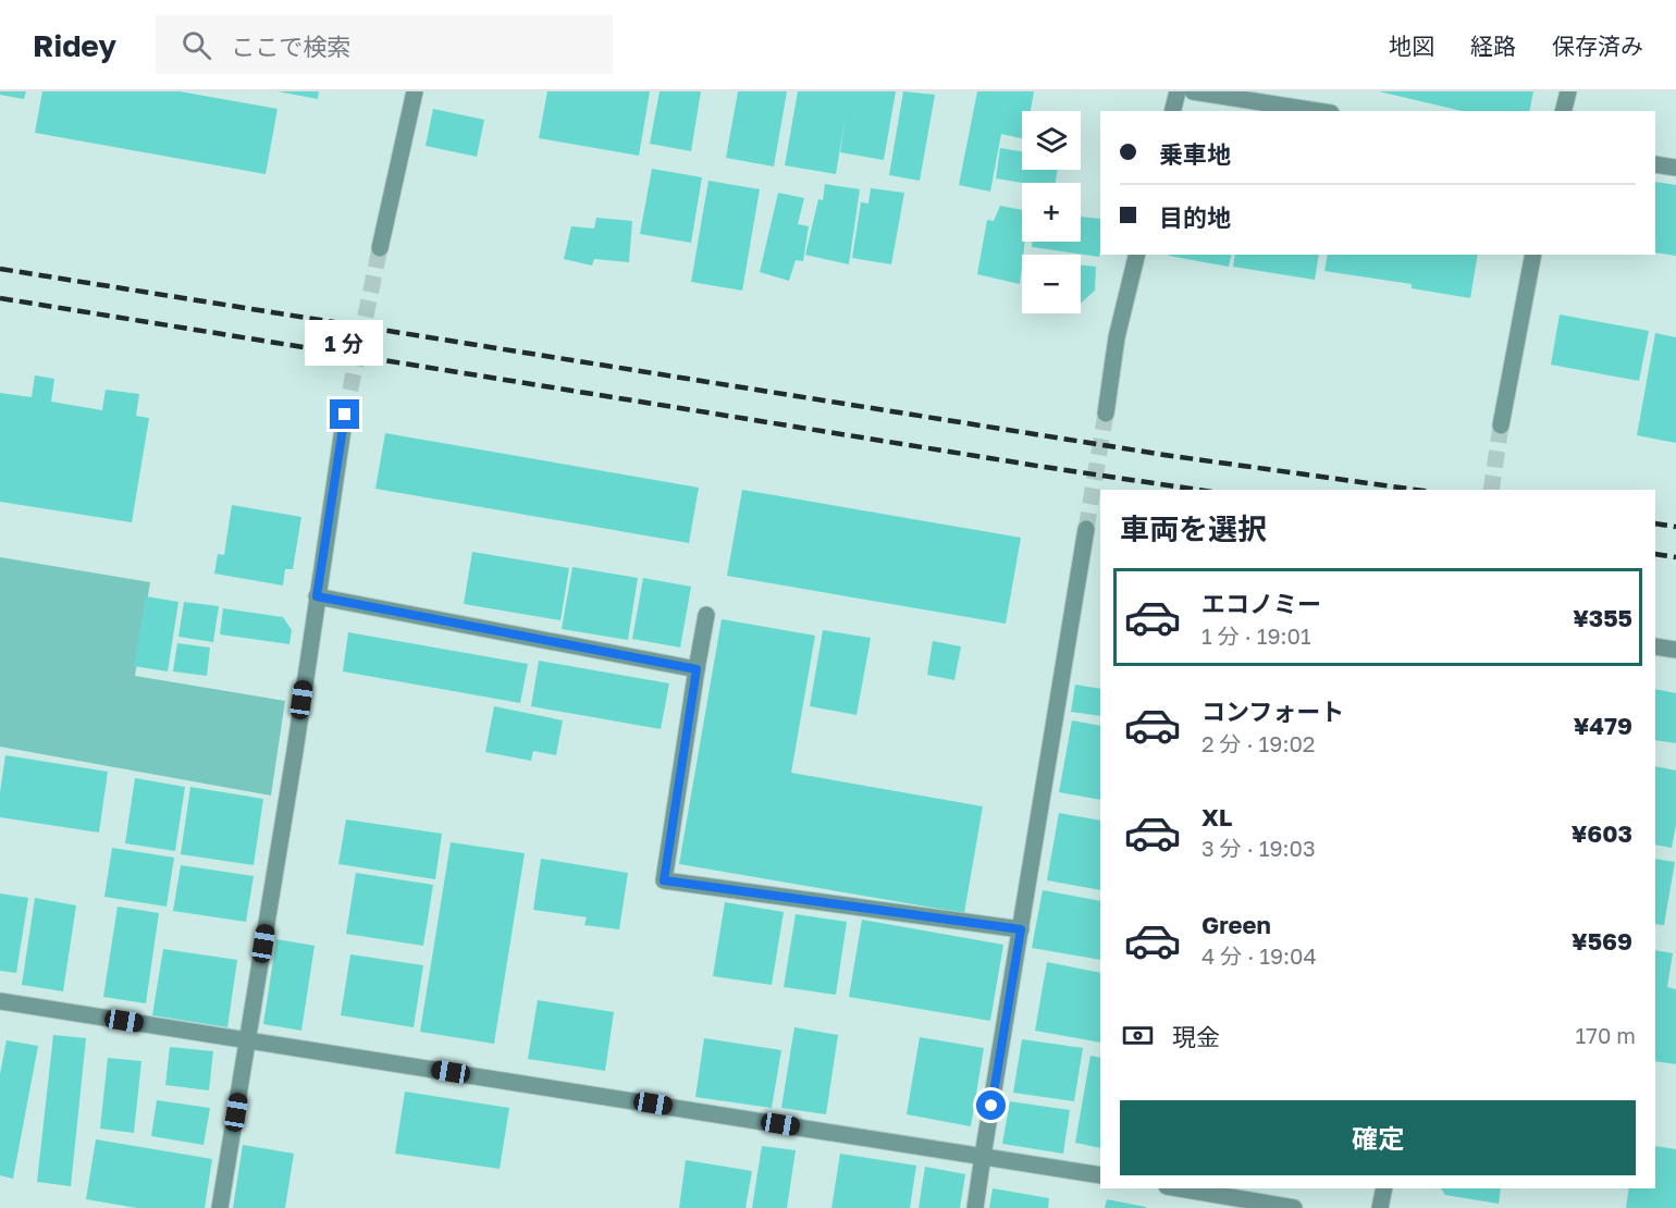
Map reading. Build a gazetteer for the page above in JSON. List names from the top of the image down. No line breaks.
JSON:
{"page":{"header":"Ridey","search":"ここで検索","nav":["地図","経路","保存済み"],"map_buttons":["+","−"],"banner":["乗車地","目的地"],"bubble":"1 分","heading":"車両を選択","list":[{"name":"エコノミー","note":"1 分 · 19:01","value":"¥355"},{"name":"コンフォート","note":"2 分 · 19:02","value":"¥479"},{"name":"XL","note":"3 分 · 19:03","value":"¥603"},{"name":"Green","note":"4 分 · 19:04","value":"¥569"}],"pay":["現金","170 m"],"buttons":"確定"}}
